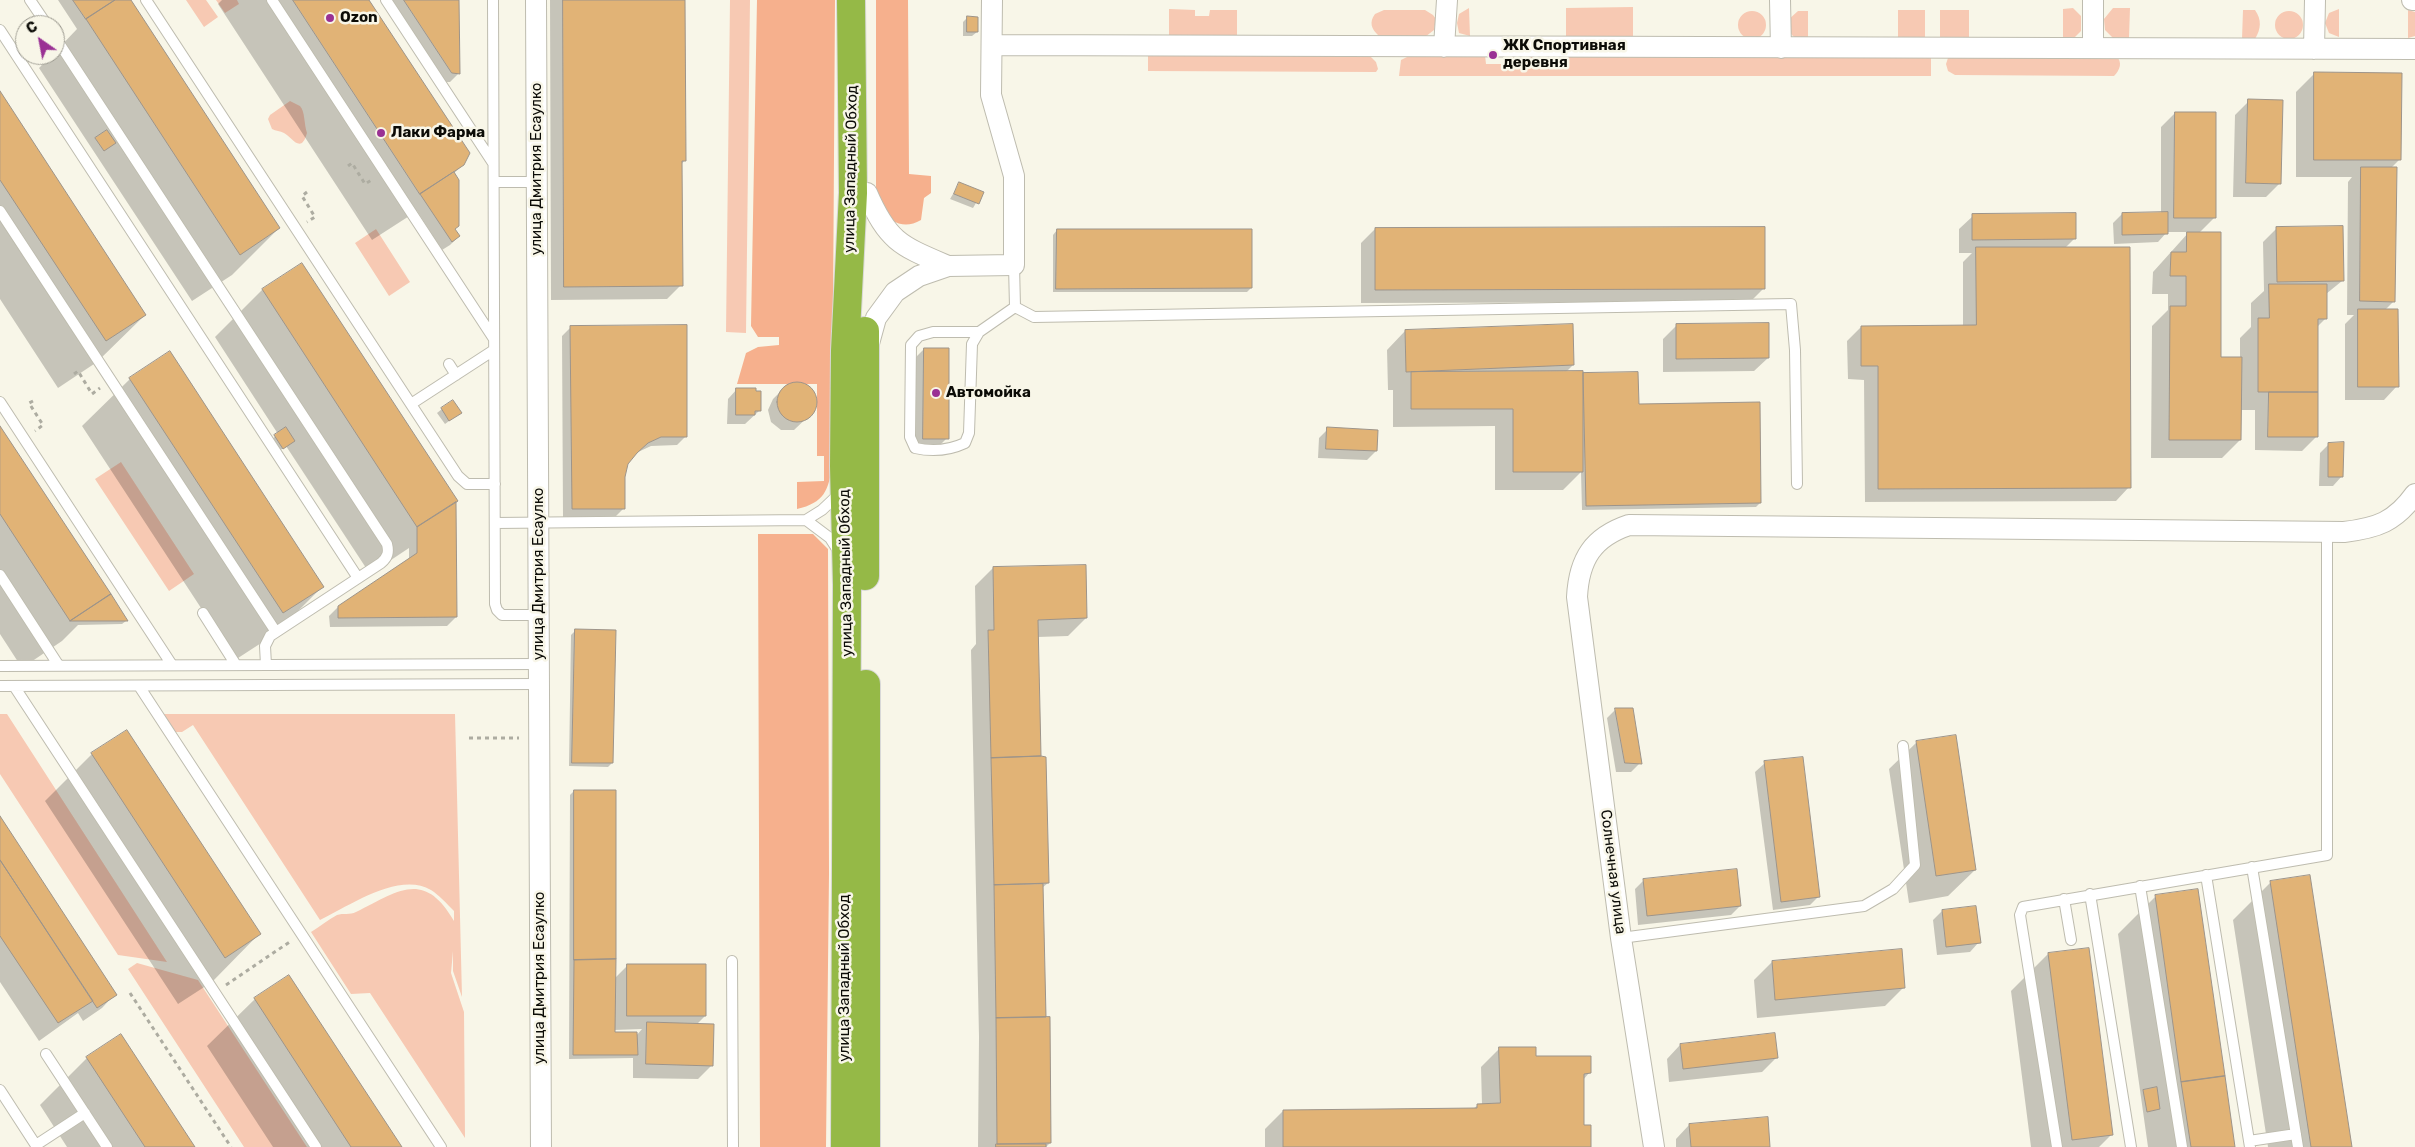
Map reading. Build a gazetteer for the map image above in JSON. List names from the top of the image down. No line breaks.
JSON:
{"streets":{"highway":["улица Западный Обход"],"street":["улица Дмитрия Есаулко","Солнечная улица"]},"places":["Ozon","ЖК Спортивная деревня","Лаки Фарма","Автомойка"],"north":"top left"}
